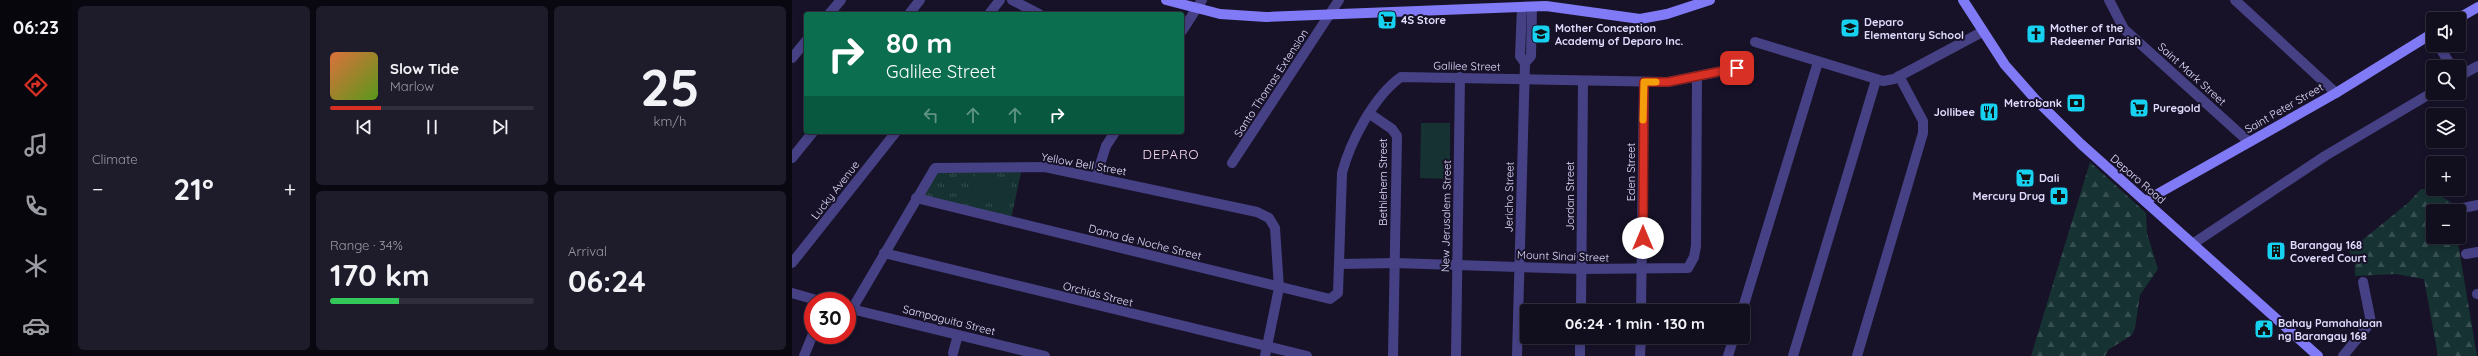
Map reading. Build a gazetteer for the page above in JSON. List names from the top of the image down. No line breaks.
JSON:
{"streets":{"street":["Galilee Street","Saint Mark Street","Santo Thomas Extension","Saint Peter Street","Yellow Bell Street","Eden Street","Deparo Road","Bethlehem Street","Lucky Avenue","Jordan Street","Jericho Street","New Jerusalem Street","Dama de Noche Street","Mount Sinai Street","Orchids Street","Sampaguita Street"]},"crossings":[["Galilee Street","Eden Street"],["Galilee Street","Bethlehem Street"],["Galilee Street","Jordan Street"],["Galilee Street","Jericho Street"],["Galilee Street","New Jerusalem Street"],["Galilee Street","Dama de Noche Street"],["Galilee Street","Mount Sinai Street"],["Saint Mark Street","Saint Peter Street"],["Saint Peter Street","Deparo Road"],["Yellow Bell Street","Dama de Noche Street"],["Yellow Bell Street","Orchids Street"],["Eden Street","Mount Sinai Street"],["Bethlehem Street","Mount Sinai Street"],["Jordan Street","Mount Sinai Street"],["Jericho Street","Mount Sinai Street"],["New Jerusalem Street","Mount Sinai Street"],["Dama de Noche Street","Mount Sinai Street"]],"districts":["DEPARO"],"places":{"supermarket":["4S Store","Puregold","Dali"],"school or university":["Deparo Elementary School","Mother Conception Academy of Deparo Inc."],"church":["Mother of the Redeemer Parish"],"bank":["Metrobank"],"restaurant":["Jollibee"],"pharmacy":["Mercury Drug"],"building":["Barangay 168 Covered Court"],"public building":["Bahay Pamahalaan ng Barangay 168"]},"page":{"tabs":"06:23","tile":["Climate",["25","km/h"],["Range · 34%","170 km"],["Arrival","06:24"]],"map_buttons":["+","−"],"turn":["80 m","Galilee Street"],"song":["Slow Tide","Marlow"],"heat":["−","21°","+"],"limit":"30","trip":"06:24 · 1 min · 130 m"}}
